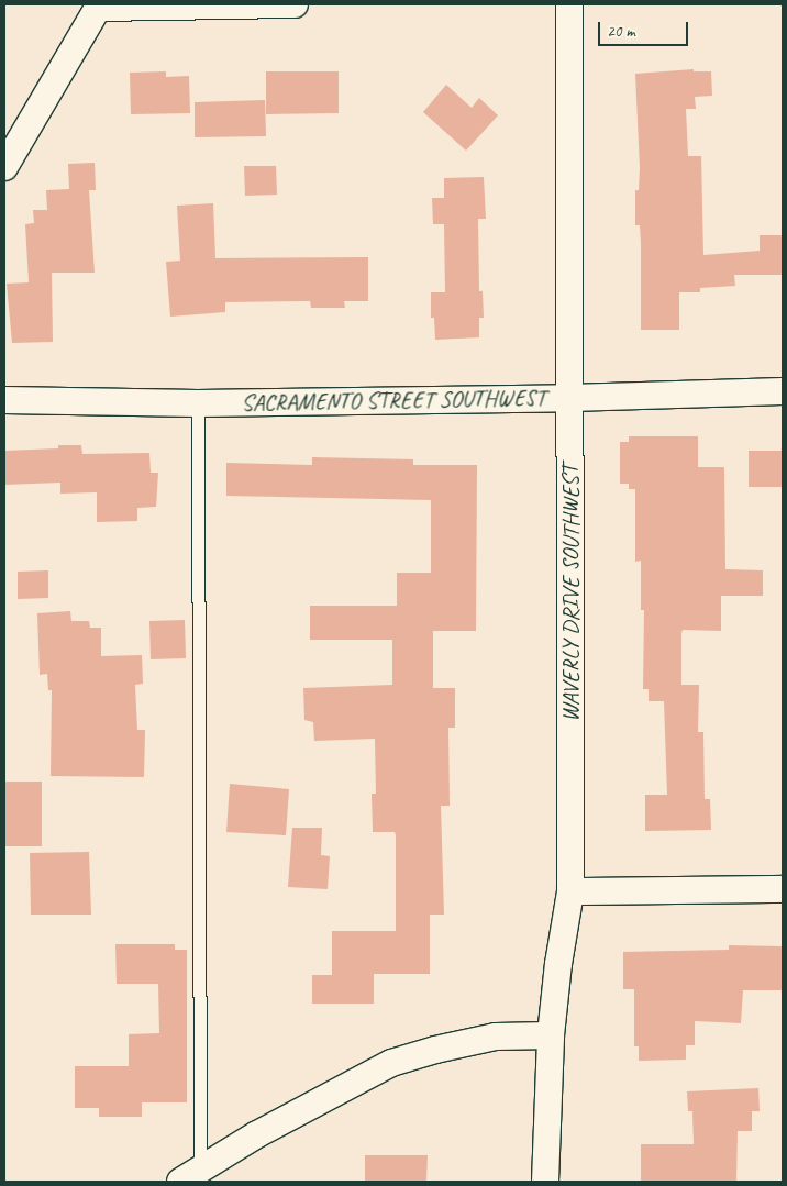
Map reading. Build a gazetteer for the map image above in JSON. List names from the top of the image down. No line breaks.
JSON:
{"streets":{"street":["SACRAMENTO STREET SOUTHWEST","WAVERLY DRIVE SOUTHWEST"]},"crossings":[["SACRAMENTO STREET SOUTHWEST","WAVERLY DRIVE SOUTHWEST"]],"scale_bar":"20 m"}
